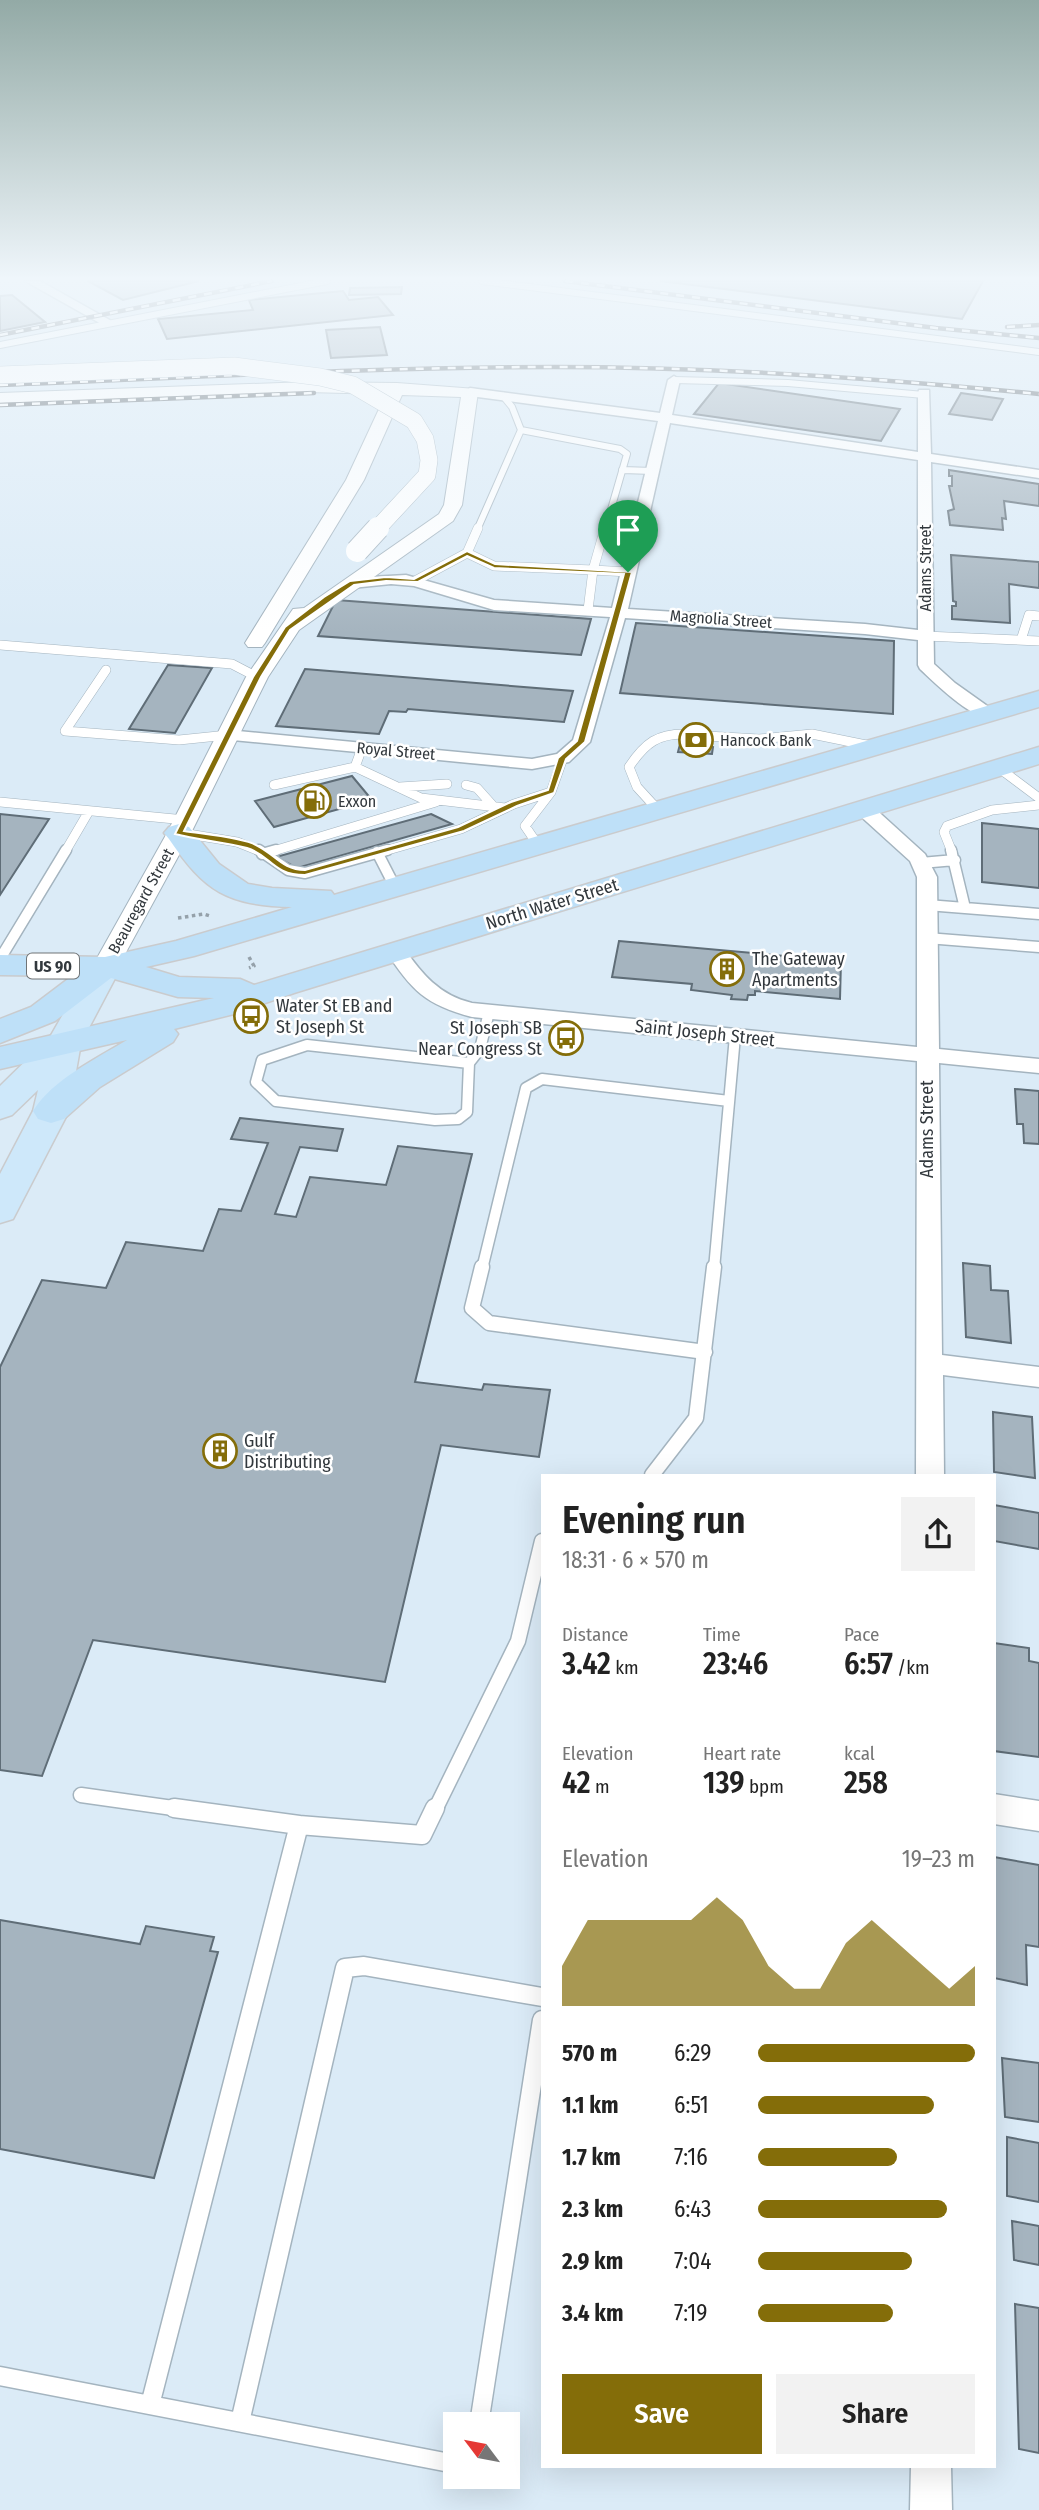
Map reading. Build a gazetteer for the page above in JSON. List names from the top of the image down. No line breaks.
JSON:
{"streets":{"highway":["North Water Street","US 90"],"main road":["Beauregard Street"],"street":["Adams Street","Magnolia Street","Royal Street","Saint Joseph Street"]},"crossings":[["Adams Street","Magnolia Street"],["Adams Street","Saint Joseph Street"],["Royal Street","Beauregard Street"],["Beauregard Street","North Water Street"],["Beauregard Street","US 90"],["North Water Street","Saint Joseph Street"]],"places":{"bank":["Hancock Bank"],"fuel station":["Exxon"],"building":["The Gateway Apartments","Gulf Distributing"],"bus stop":["Water St EB and St Joseph St","St Joseph SB Near Congress St"]},"north":"top left","page":{"heading":["Evening run","18:31 · 6 × 570 m"],"stats":[["Distance","3.42 km"],["Time","23:46"],["Pace","6:57 /km"],["Elevation","42 m"],["Heart rate","139 bpm"],["kcal","258"]],"chart":["Elevation","19–23 m"],"list":[{"name":"570 m","note":"6:29"},{"name":"1.1 km","note":"6:51"},{"name":"1.7 km","note":"7:16"},{"name":"2.3 km","note":"6:43"},{"name":"2.9 km","note":"7:04"},{"name":"3.4 km","note":"7:19"}],"buttons":["Save","Share"]}}
